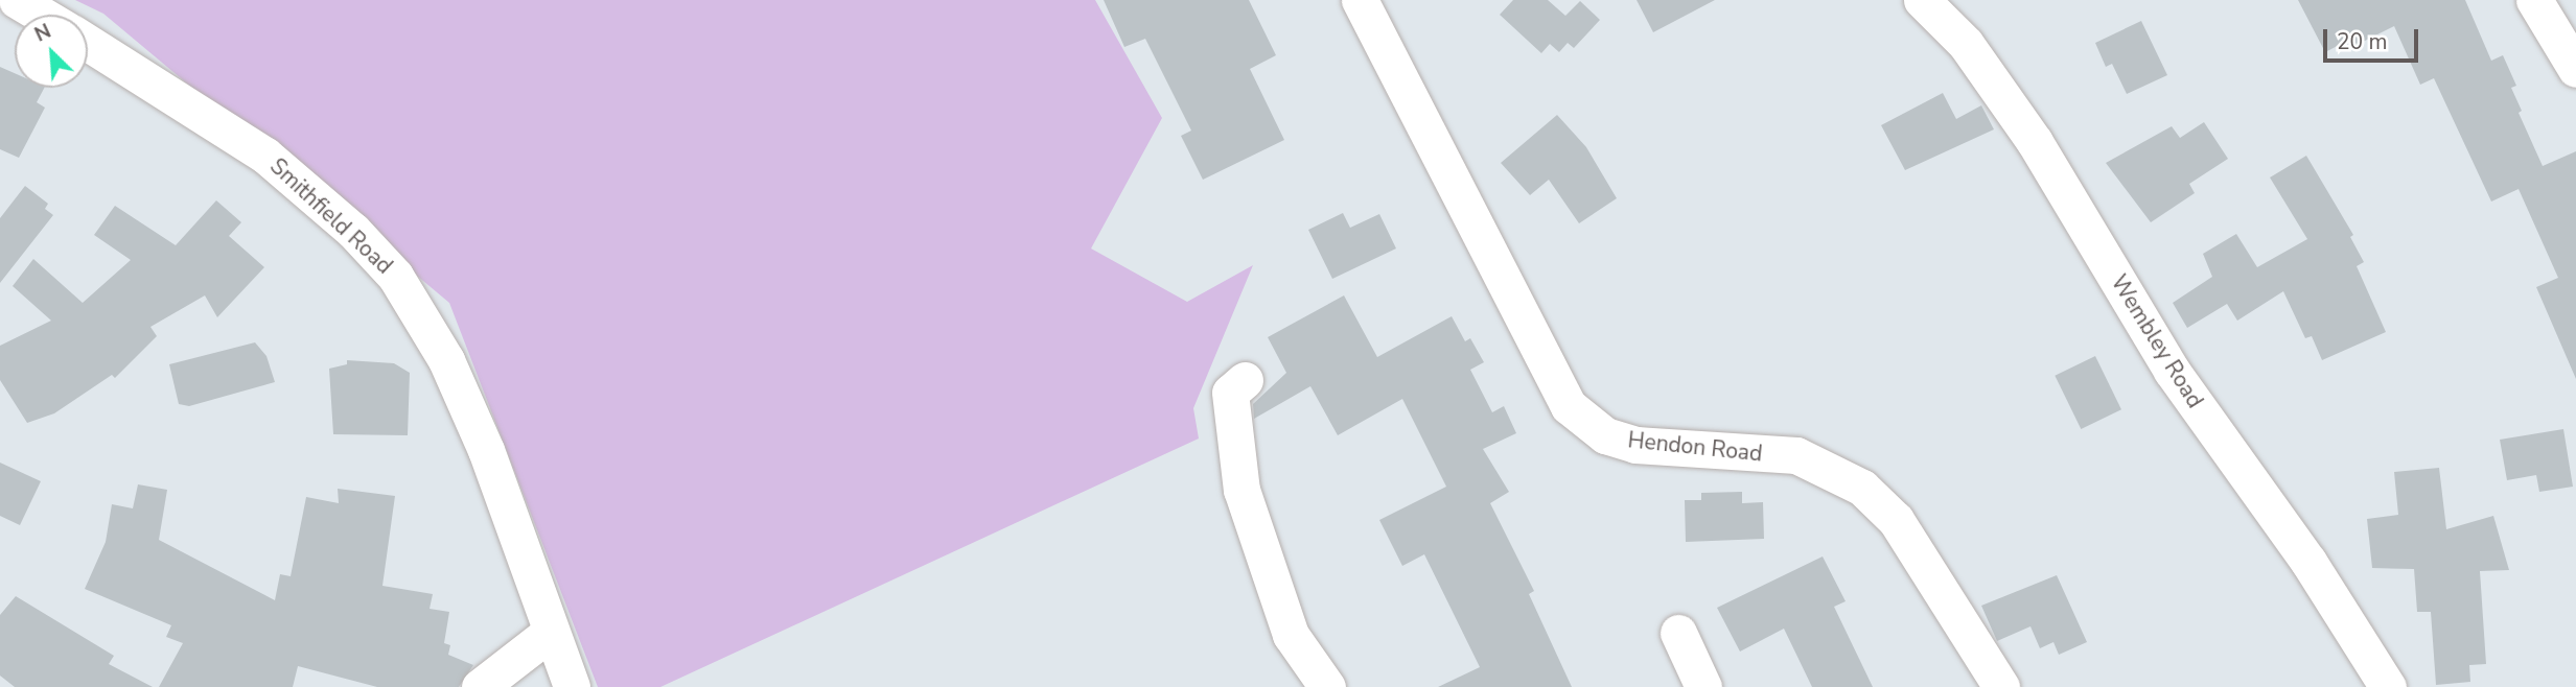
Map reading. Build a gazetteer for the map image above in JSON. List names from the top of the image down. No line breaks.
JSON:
{"streets":{"street":["Smithfield Road","Wembley Road","Hendon Road"]},"scale_bar":"20 m","north":"top left"}
